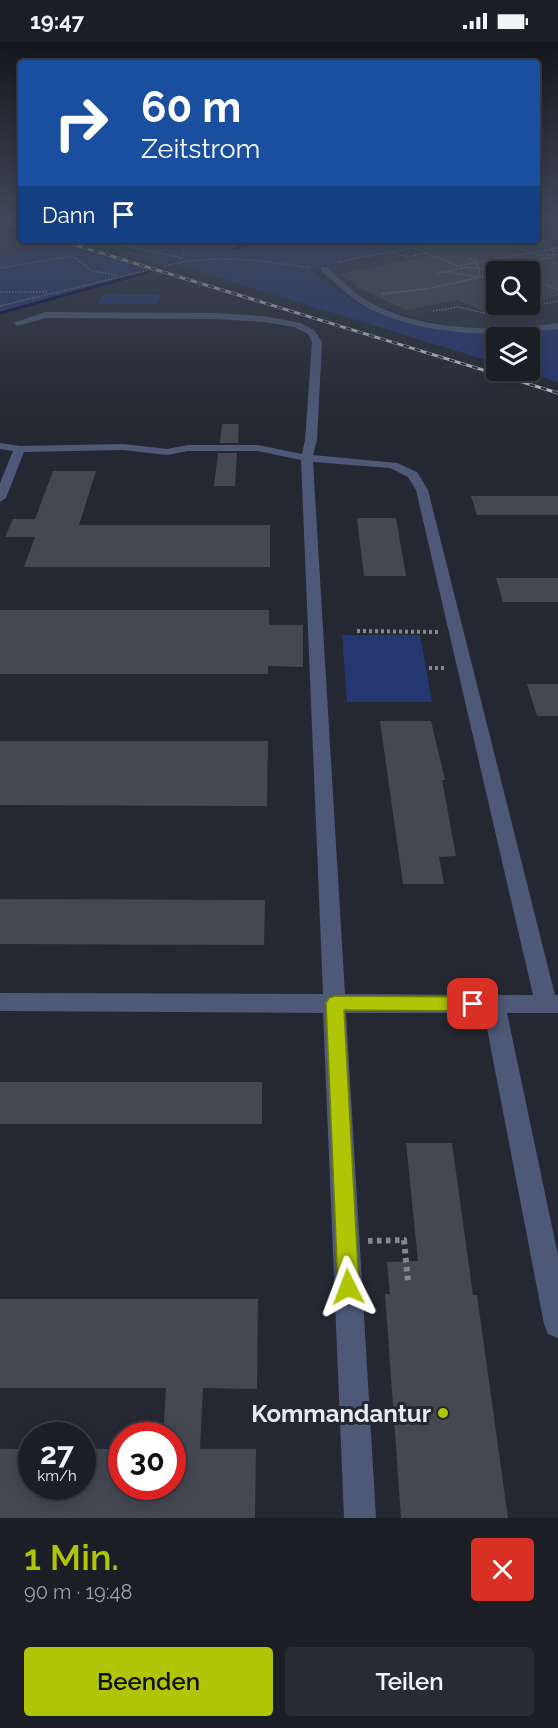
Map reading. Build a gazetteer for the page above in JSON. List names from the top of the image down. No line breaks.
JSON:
{"places":["Kommandantur"],"page":{"status":"19:47","turn":["60 m","Zeitstrom"],"then":"Dann","speed":"27 km/h","limit":"30","heading":["1 Min.","90 m · 19:48"],"buttons":["Beenden","Teilen"]}}
